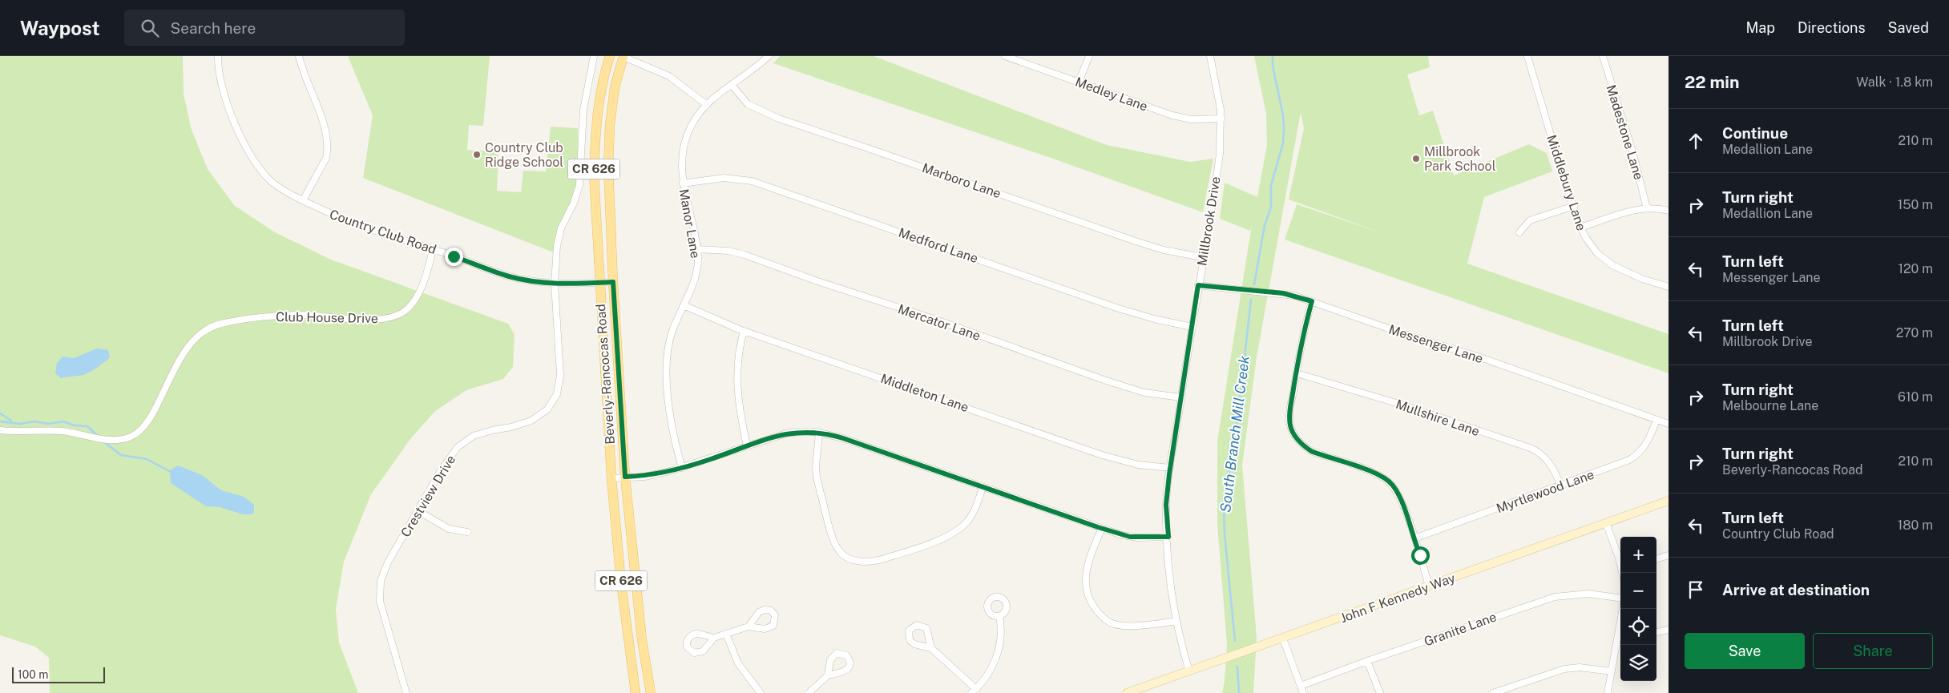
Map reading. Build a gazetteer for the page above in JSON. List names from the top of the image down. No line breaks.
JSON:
{"streets":{"main road":["CR 626","Beverly-Rancocas Road"],"street":["Medley Lane","Madestone Lane","Marboro Lane","Middlebury Lane","Millbrook Drive","Manor Lane","Country Club Road","Medford Lane","Club House Drive","Mercator Lane","Messenger Lane","Middleton Lane","Mullshire Lane","Myrtlewood Lane","Crestview Drive","John F Kennedy Way","Granite Lane"]},"crossings":[["Medley Lane","Millbrook Drive"],["Marboro Lane","Millbrook Drive"],["Marboro Lane","Manor Lane"],["Millbrook Drive","Medford Lane"],["Millbrook Drive","Mercator Lane"],["Millbrook Drive","Messenger Lane"],["Millbrook Drive","Middleton Lane"],["Millbrook Drive","John F Kennedy Way"],["Manor Lane","Medford Lane"],["Manor Lane","Mercator Lane"],["Manor Lane","Middleton Lane"],["Country Club Road","Club House Drive"],["Country Club Road","Beverly-Rancocas Road"],["Country Club Road","Crestview Drive"],["Messenger Lane","Myrtlewood Lane"],["Mullshire Lane","Myrtlewood Lane"]],"water":["South Branch Mill Creek"],"places":["Country Club Ridge School","Millbrook Park School"],"scale_bar":"100 m","page":{"header":"Waypost","search":"Search here","nav":["Map","Directions","Saved"],"heading":["22 min","Walk · 1.8 km"],"list":[["Continue","Medallion Lane","210 m"],["Turn right","Medallion Lane","150 m"],["Turn left","Messenger Lane","120 m"],["Turn left","Millbrook Drive","270 m"],["Turn right","Melbourne Lane","610 m"],["Turn right","Beverly-Rancocas Road","210 m"],["Turn left","Country Club Road","180 m"],"Arrive at destination"],"map_buttons":["+","−"],"buttons":["Save","Share"],"scale":"100 m"}}
